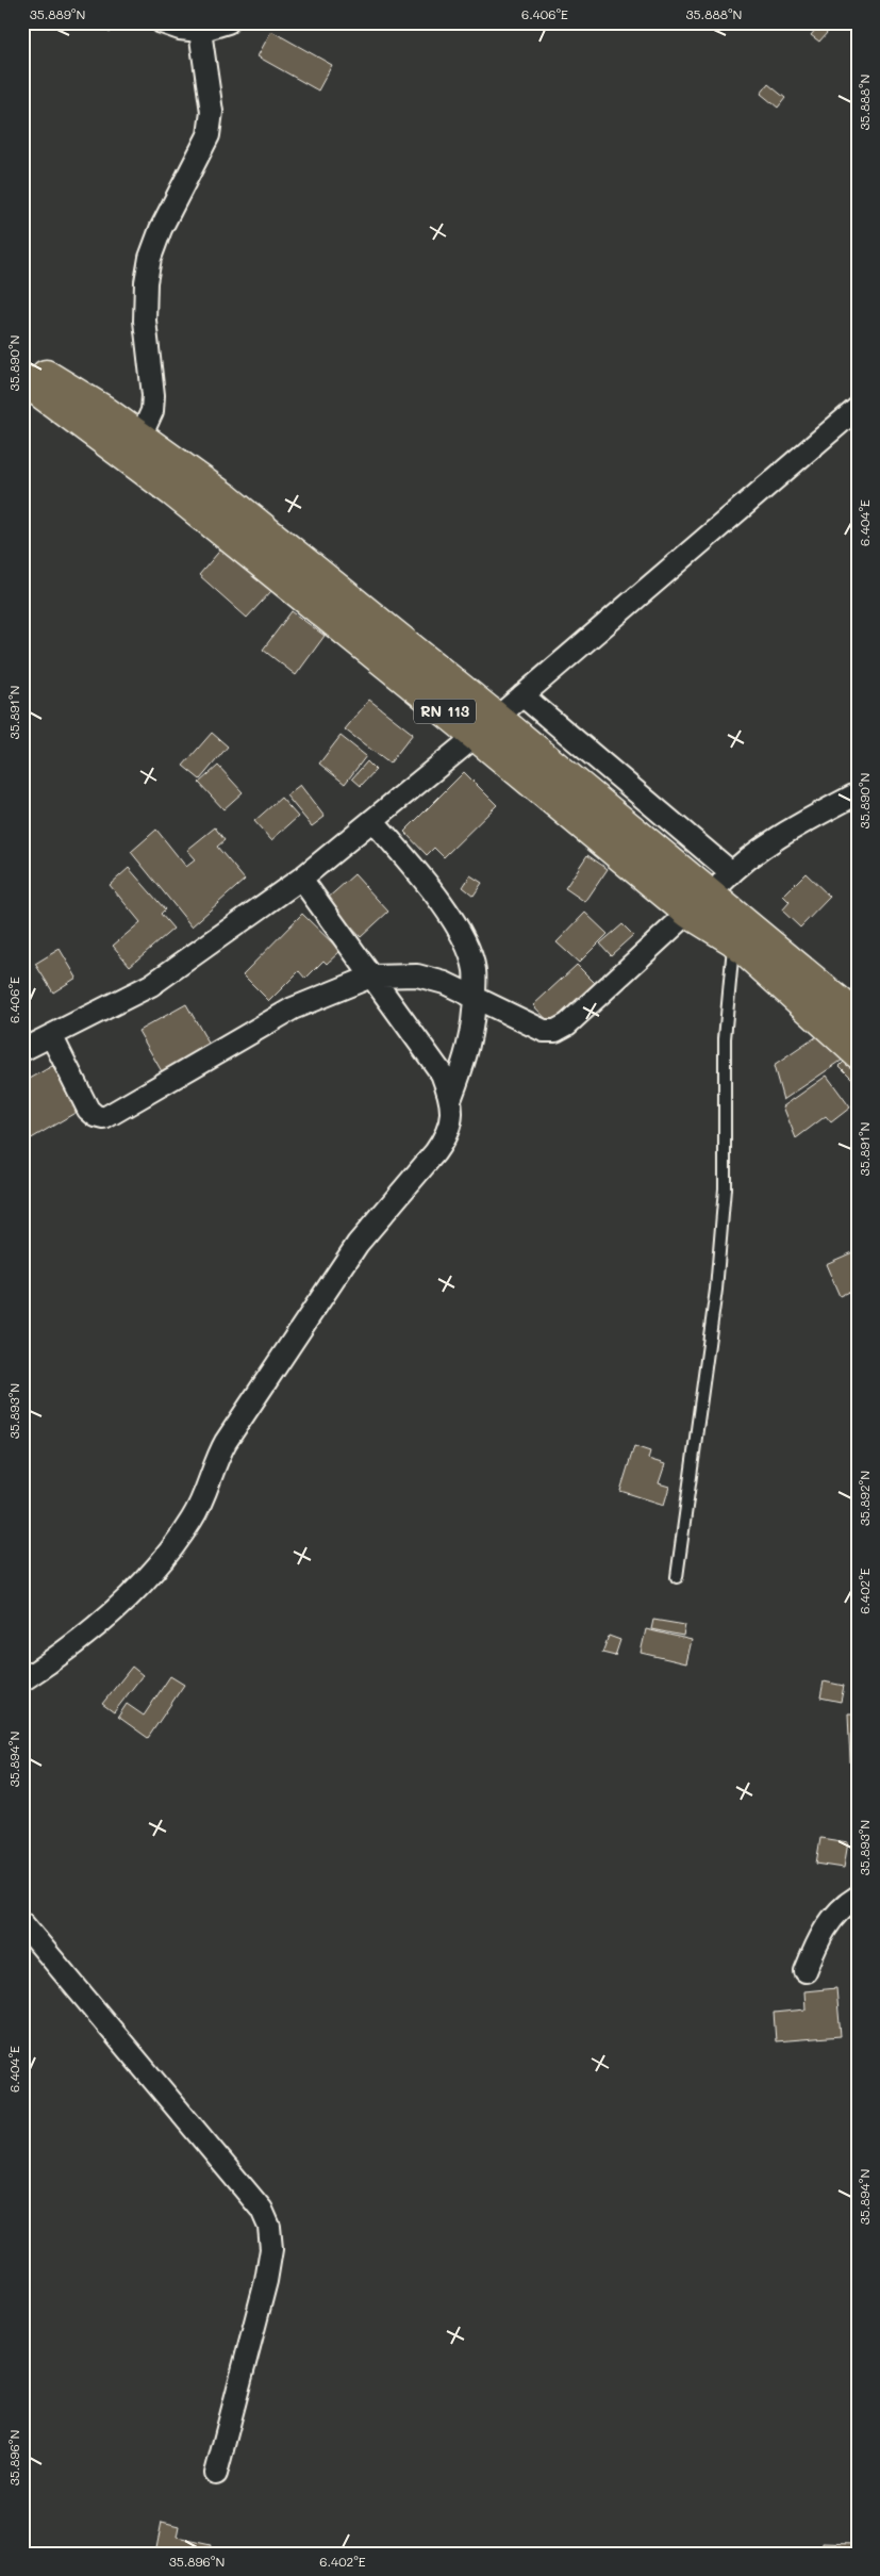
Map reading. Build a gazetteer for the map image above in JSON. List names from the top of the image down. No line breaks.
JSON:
{"streets":{"main road":["RN 113"]},"coordinates":["35.889°N","6.406°E","35.888°N","35.890°N","6.404°E","35.891°N","35.893°N","35.892°N","6.402°E","35.894°N","35.896°N"]}
